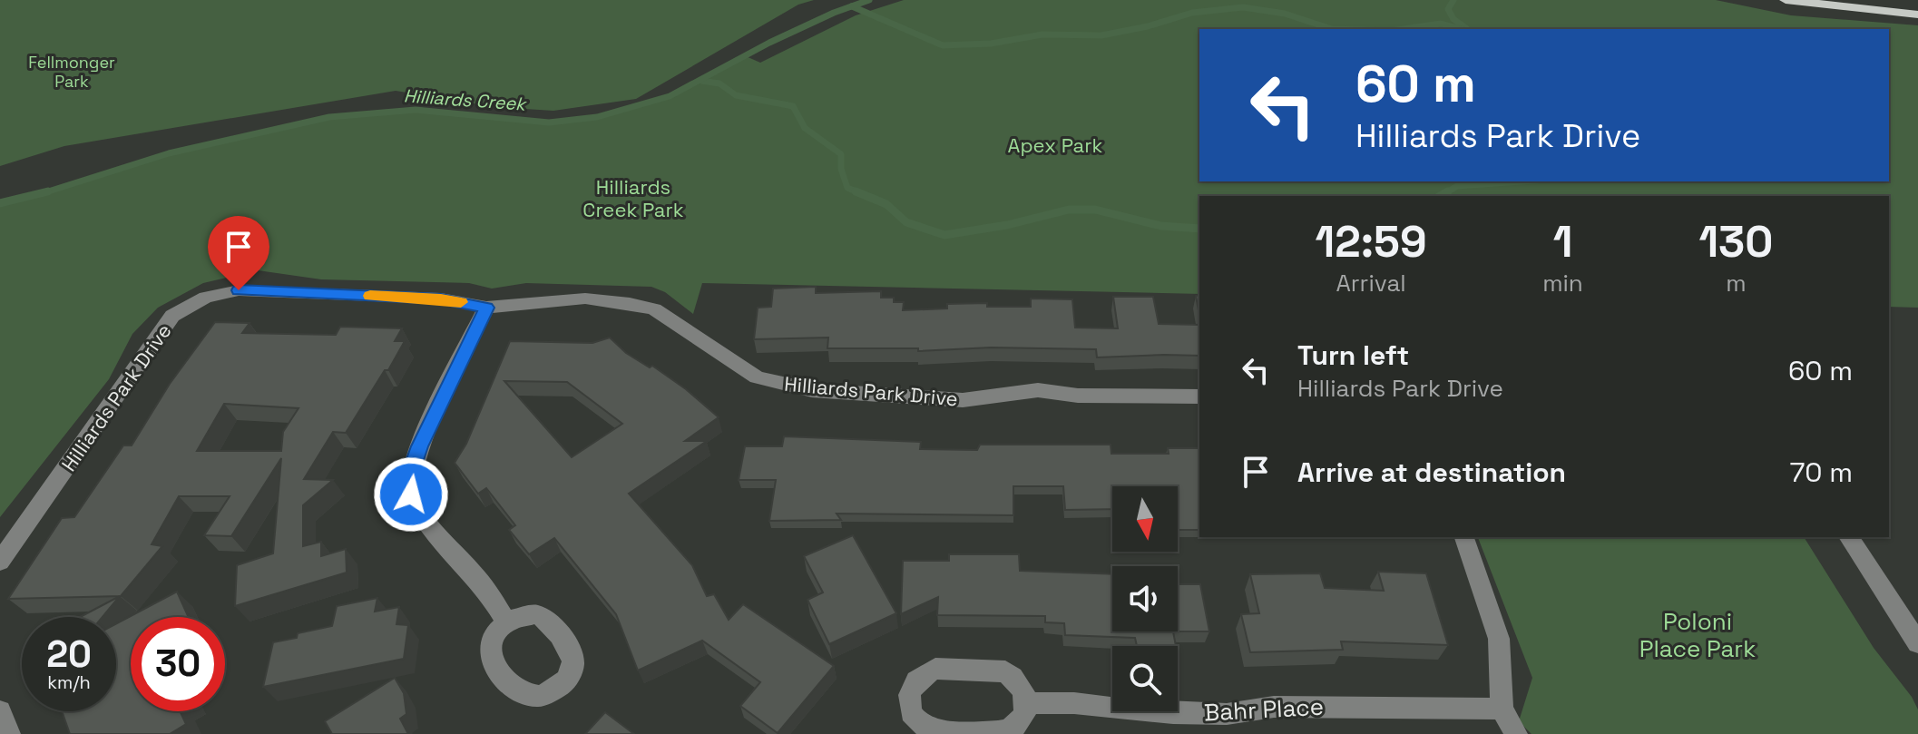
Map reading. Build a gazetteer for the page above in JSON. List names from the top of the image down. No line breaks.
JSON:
{"streets":{"street":["Hilliards Park Drive","Bahr Place"]},"water":["Hilliards Creek"],"parks":["Fellmonger Park","Apex Park","Hilliards Creek Park","Poloni Place Park"],"north":"bottom","page":{"turn":["60 m","Hilliards Park Drive"],"eta":["12:59","Arrival","1","min","130","m"],"list":[{"name":"Turn left","note":"Hilliards Park Drive","value":"60 m"},{"name":"Arrive at destination","value":"70 m"}],"speed":"20 km/h","limit":"30"}}
